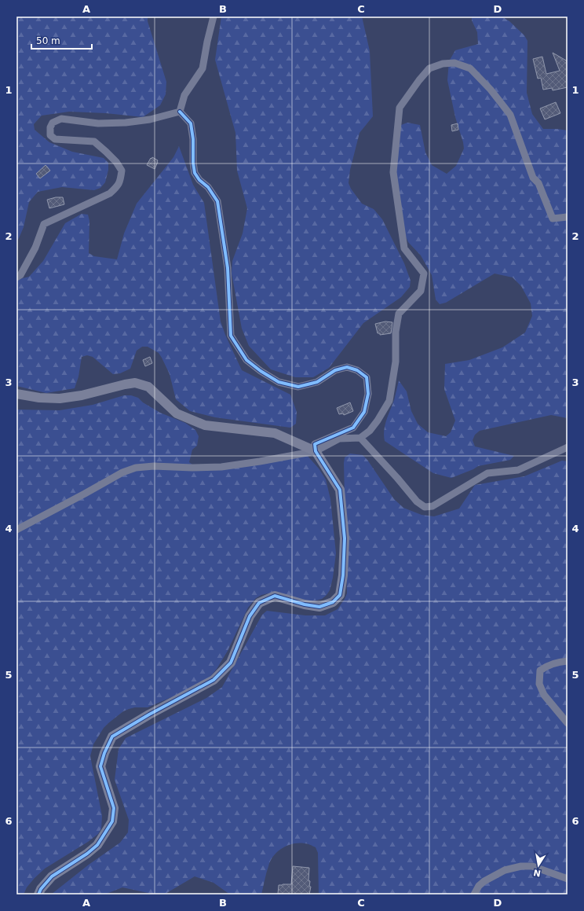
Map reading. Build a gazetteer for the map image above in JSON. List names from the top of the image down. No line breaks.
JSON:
{"scale_bar":"50 m","north":"bottom","grid":{"columns":["A","B","C","D"],"rows":["1","2","3","4","5","6"]}}
